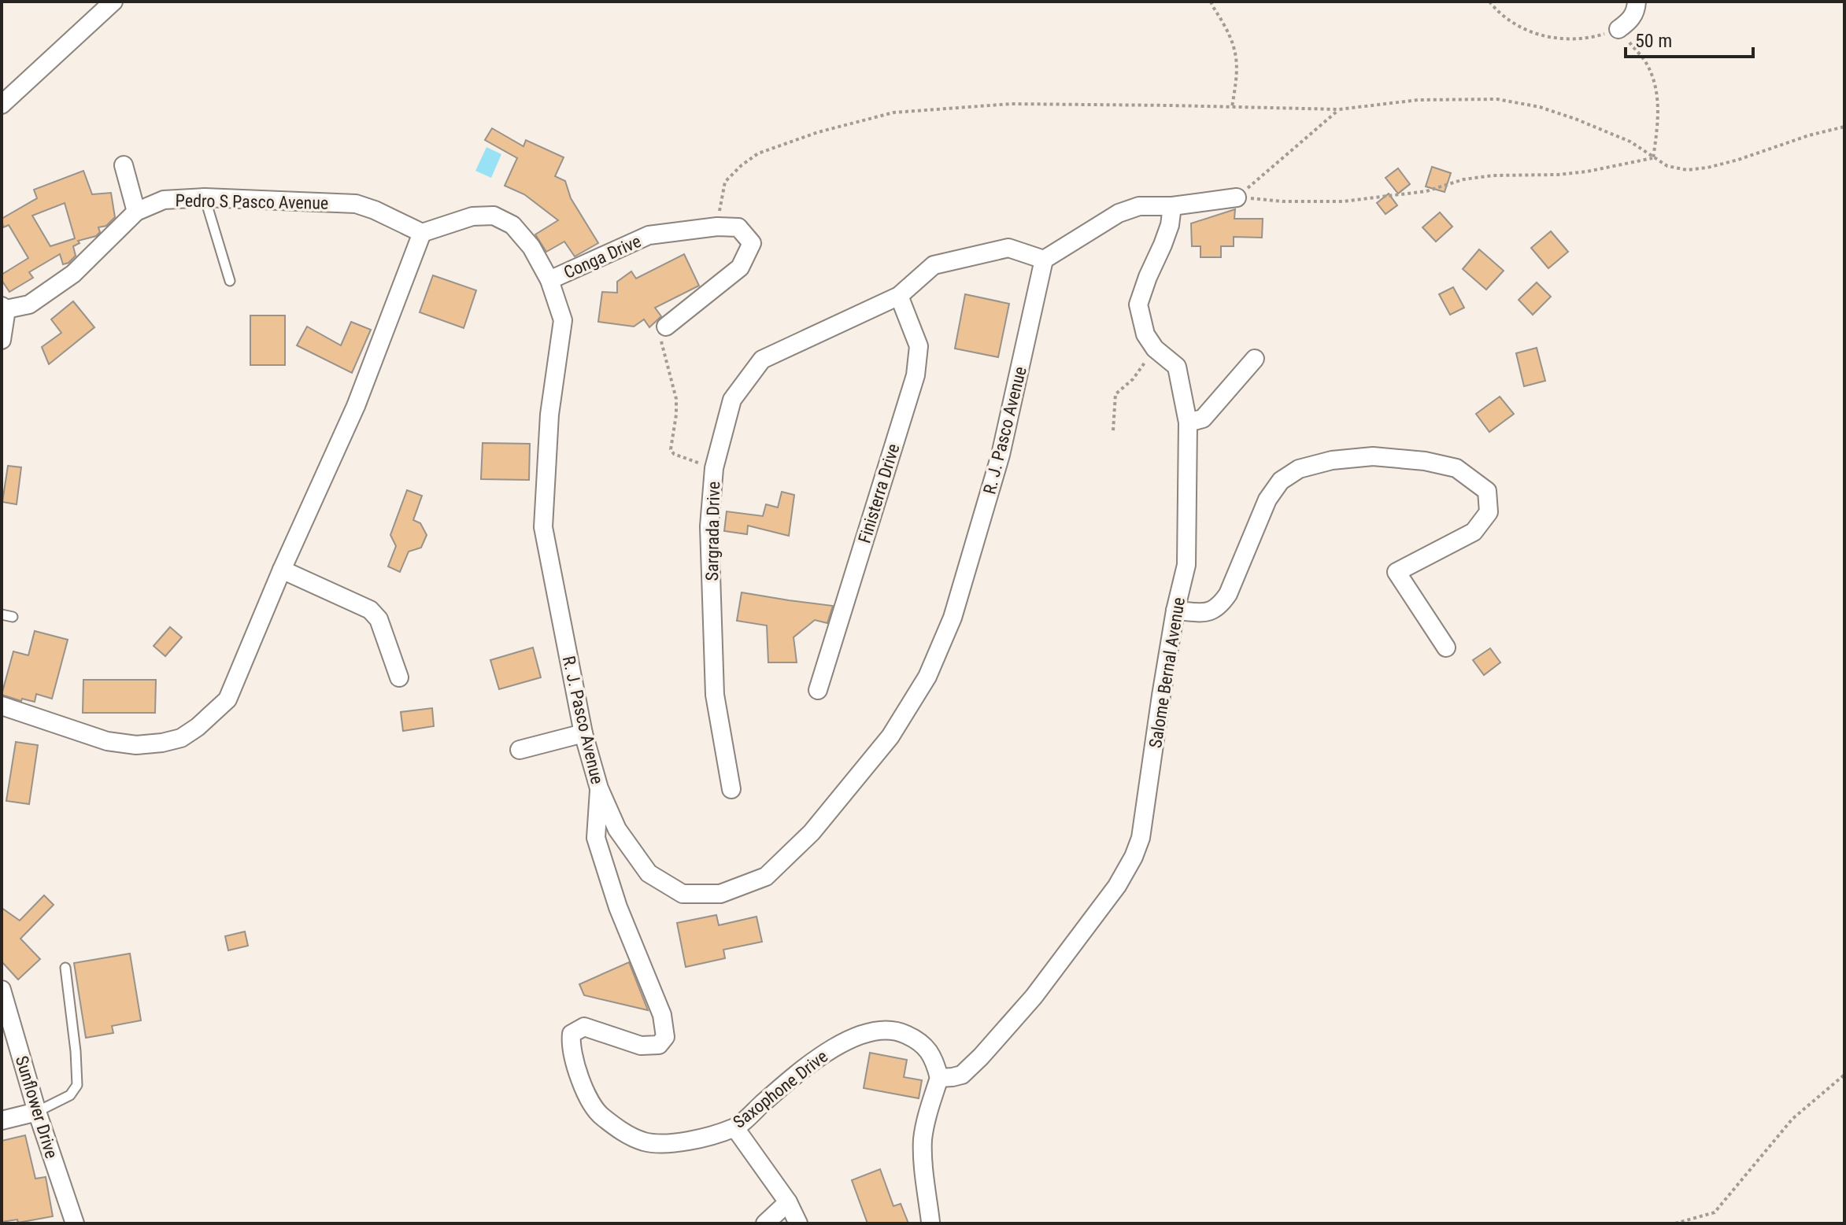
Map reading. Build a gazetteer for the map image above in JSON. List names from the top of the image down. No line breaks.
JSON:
{"streets":{"street":["Pedro S Pasco Avenue","Conga Drive","R. J. Pasco Avenue","Finisterra Drive","Sargrada Drive","Salome Bernal Avenue","Saxophone Drive","Sunflower Drive"]},"crossings":[["Pedro S Pasco Avenue","R. J. Pasco Avenue"],["Conga Drive","R. J. Pasco Avenue"],["R. J. Pasco Avenue","Sargrada Drive"],["R. J. Pasco Avenue","Saxophone Drive"],["Finisterra Drive","Sargrada Drive"],["Salome Bernal Avenue","Saxophone Drive"]],"scale_bar":"50 m"}
